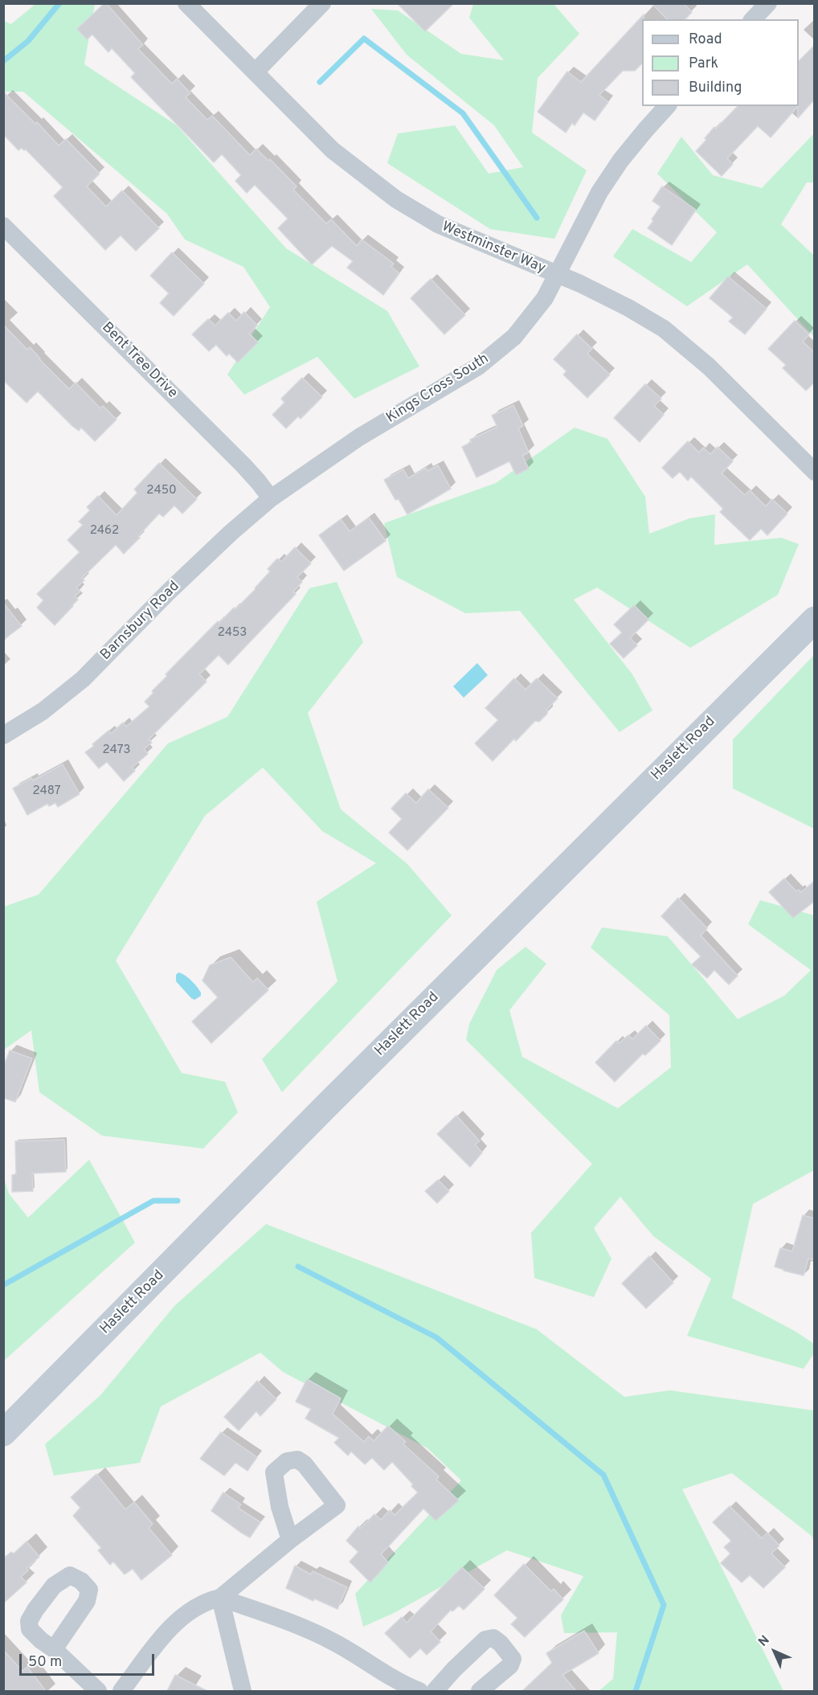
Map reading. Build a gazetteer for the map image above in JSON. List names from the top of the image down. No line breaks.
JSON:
{"streets":{"main road":["Haslett Road"],"street":["Westminster Way","Bent Tree Drive","Kings Cross South","Barnsbury Road"]},"crossings":[["Westminster Way","Kings Cross South"],["Bent Tree Drive","Kings Cross South"],["Bent Tree Drive","Barnsbury Road"],["Kings Cross South","Barnsbury Road"]],"house_numbers":["2450","2462","2453","2473","2487"],"legend":["Road","Park","Building"],"scale_bar":"50 m","north":"top left"}
